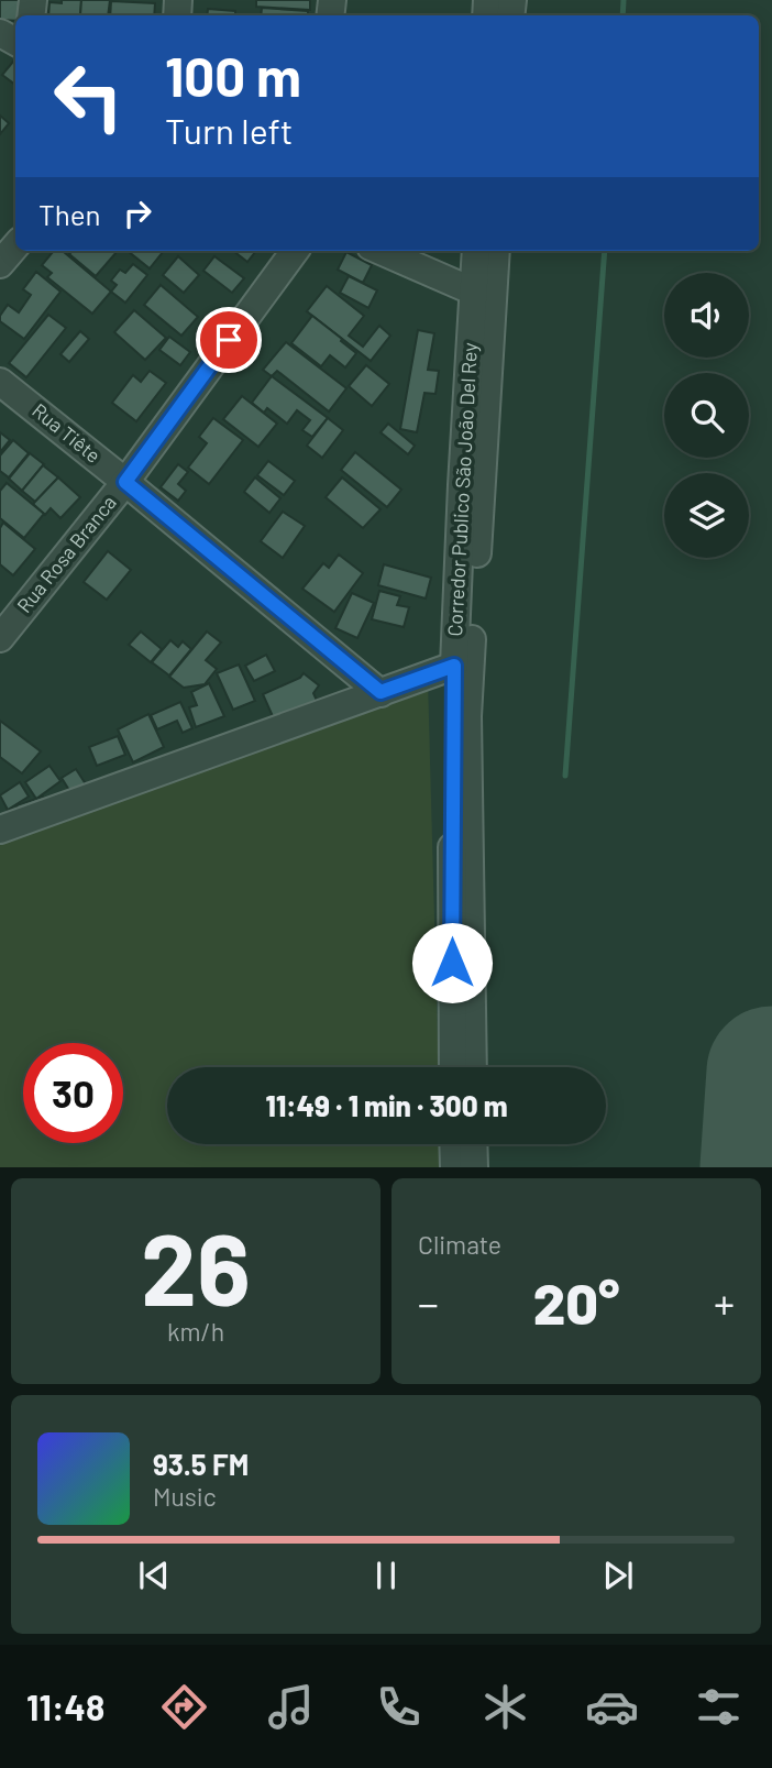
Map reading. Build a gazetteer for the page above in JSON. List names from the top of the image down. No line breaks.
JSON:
{"streets":{"street":["Rua Tiête","Corredor Publico São João Del Rey","Rua Rosa Branca"]},"crossings":[["Rua Tiête","Rua Rosa Branca"]],"page":{"turn":["100 m","Turn left"],"then":"Then","limit":"30","trip":"11:49 · 1 min · 300 m","tile":[["26","km/h"],"Climate"],"heat":["−","20°","+"],"song":["93.5 FM","Music"],"tabs":"11:48"}}
